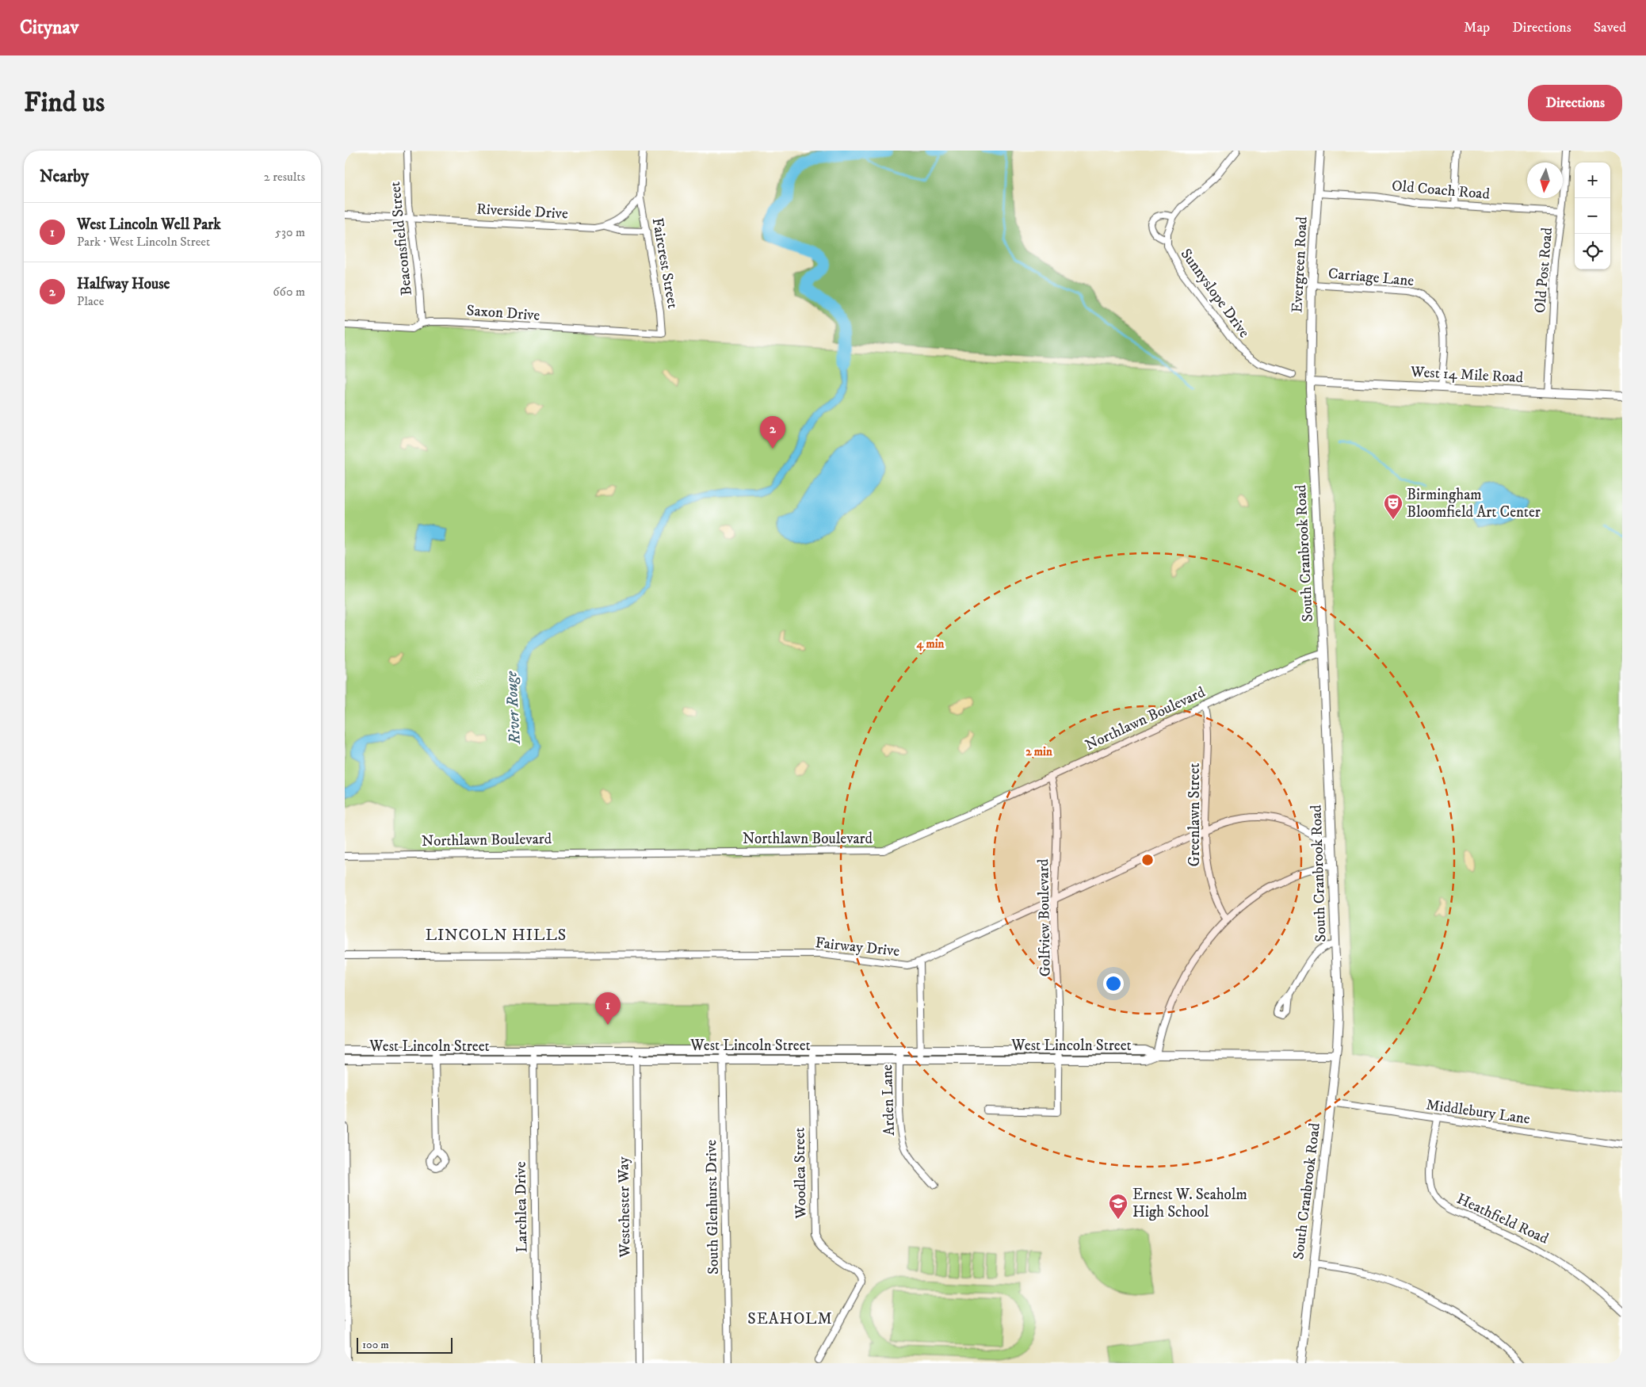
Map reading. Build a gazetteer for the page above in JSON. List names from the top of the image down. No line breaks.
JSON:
{"streets":{"street":["Old Coach Road","Riverside Drive","Beaconsfield Street","Faircrest Street","Evergreen Road","Old Post Road","Carriage Lane","Sunnyslope Drive","Saxon Drive","West 14 Mile Road","South Cranbrook Road","Northlawn Boulevard","Greenlawn Street","Golfview Boulevard","Fairway Drive","West Lincoln Street","Arden Lane","Middlebury Lane","Woodlea Street","Larchlea Drive","Westchester Way","South Glenhurst Drive","Heathfield Road"]},"crossings":[["Old Coach Road","Evergreen Road"],["Old Coach Road","Old Post Road"],["Riverside Drive","Beaconsfield Street"],["Riverside Drive","Faircrest Street"],["Beaconsfield Street","Saxon Drive"],["Faircrest Street","Saxon Drive"],["Evergreen Road","Carriage Lane"],["Evergreen Road","West 14 Mile Road"],["Evergreen Road","South Cranbrook Road"],["Old Post Road","West 14 Mile Road"],["Carriage Lane","West 14 Mile Road"],["West 14 Mile Road","South Cranbrook Road"],["South Cranbrook Road","Northlawn Boulevard"],["South Cranbrook Road","Fairway Drive"],["South Cranbrook Road","West Lincoln Street"],["South Cranbrook Road","Middlebury Lane"],["Northlawn Boulevard","Greenlawn Street"],["Northlawn Boulevard","Golfview Boulevard"],["Greenlawn Street","Fairway Drive"],["Golfview Boulevard","Fairway Drive"],["Golfview Boulevard","West Lincoln Street"],["West Lincoln Street","Arden Lane"],["West Lincoln Street","Woodlea Street"],["West Lincoln Street","Larchlea Drive"],["West Lincoln Street","Westchester Way"],["West Lincoln Street","South Glenhurst Drive"],["Middlebury Lane","Heathfield Road"]],"districts":["LINCOLN HILLS","SEAHOLM"],"water":["River Rouge"],"places":{"theatre":["Birmingham Bloomfield Art Center"],"school or university":["Ernest W. Seaholm High School"]},"scale_bar":"100 m","north":"bottom","page":{"header":"Citynav","nav":["Map","Directions","Saved"],"buttons":"Directions","title":"Find us","heading":["Nearby","2 results"],"map_buttons":["+","−"],"list":[{"mark":"1","name":"West Lincoln Well Park","note":"Park · West Lincoln Street","value":"530 m"},{"mark":"2","name":"Halfway House","note":"Place","value":"660 m"}],"pins":["2","1"],"scale":"100 m"},"rings":["4 min","2 min"]}
